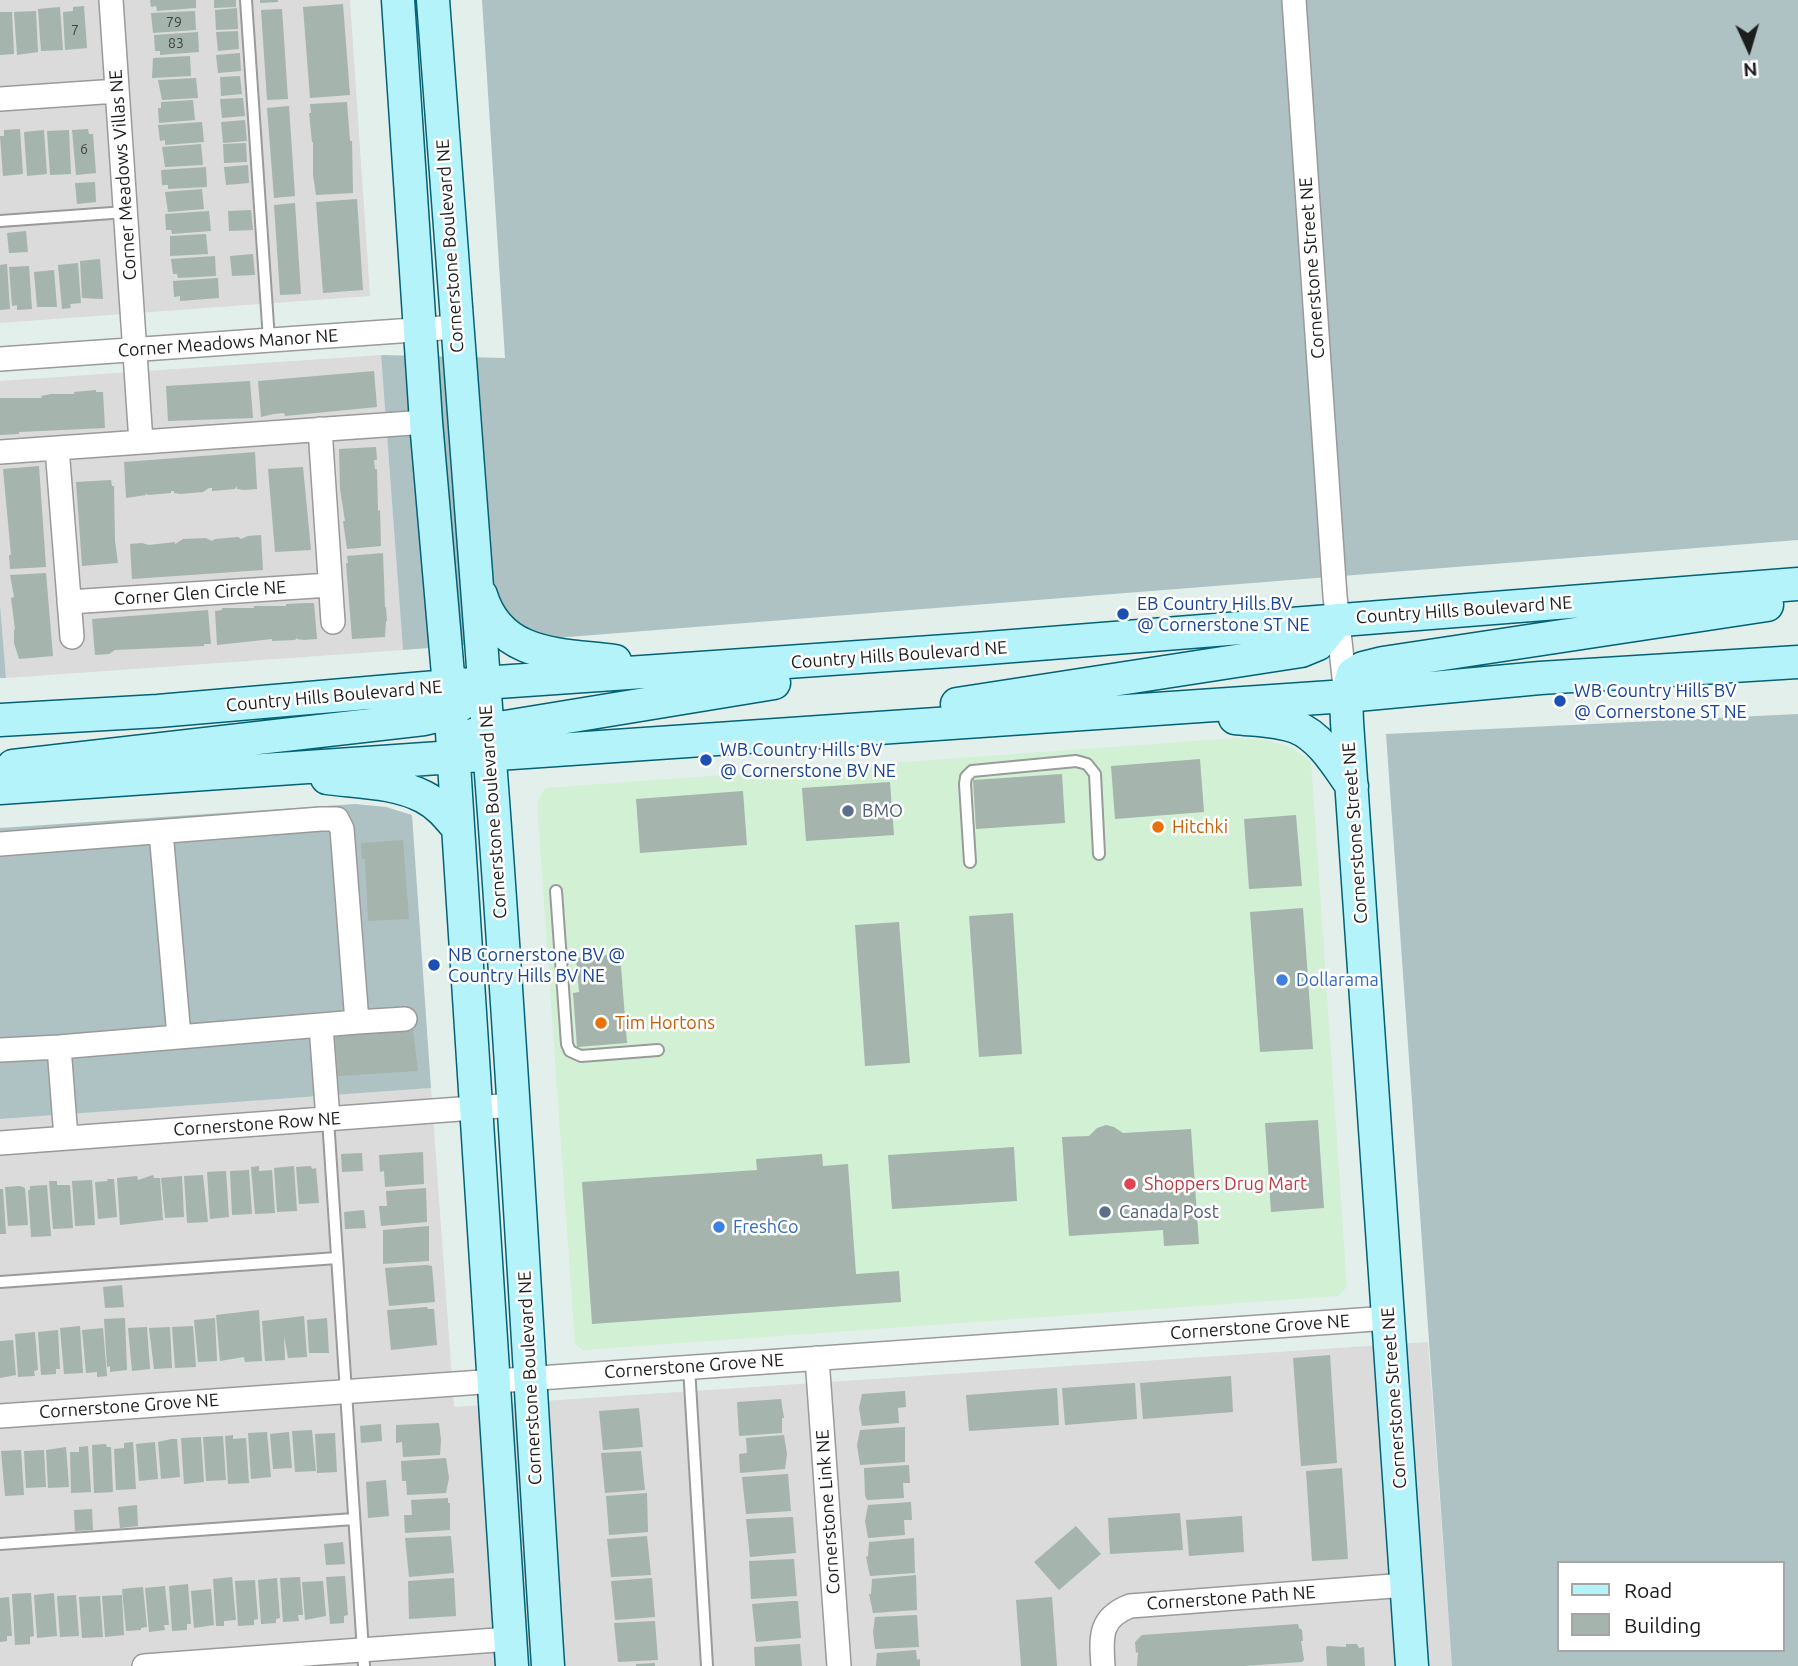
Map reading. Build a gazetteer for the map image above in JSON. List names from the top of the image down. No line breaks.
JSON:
{"streets":{"main road":["Cornerstone Boulevard NE","Cornerstone Street NE","Country Hills Boulevard NE"],"street":["Corner Meadows Villas NE","Corner Meadows Manor NE","Corner Glen Circle NE","Cornerstone Row NE","Cornerstone Grove NE","Cornerstone Link NE","Cornerstone Path NE"]},"crossings":[["Corner Meadows Villas NE","Corner Meadows Manor NE"],["Cornerstone Boulevard NE","Corner Meadows Manor NE"],["Cornerstone Boulevard NE","Country Hills Boulevard NE"],["Cornerstone Boulevard NE","Cornerstone Row NE"],["Cornerstone Boulevard NE","Cornerstone Grove NE"],["Cornerstone Street NE","Country Hills Boulevard NE"],["Cornerstone Street NE","Cornerstone Grove NE"],["Cornerstone Street NE","Cornerstone Path NE"],["Cornerstone Grove NE","Cornerstone Link NE"]],"places":["EB Country Hills BV @ Cornerstone ST NE","WB Country Hills BV @ Cornerstone ST NE","WB Country Hills BV @ Cornerstone BV NE","BMO","Hitchki","NB Cornerstone BV @ Country Hills BV NE","Dollarama","Tim Hortons","Shoppers Drug Mart","Canada Post","FreshCo"],"house_numbers":["79","7","83","6"],"legend":["Road","Building"],"north":"bottom"}
